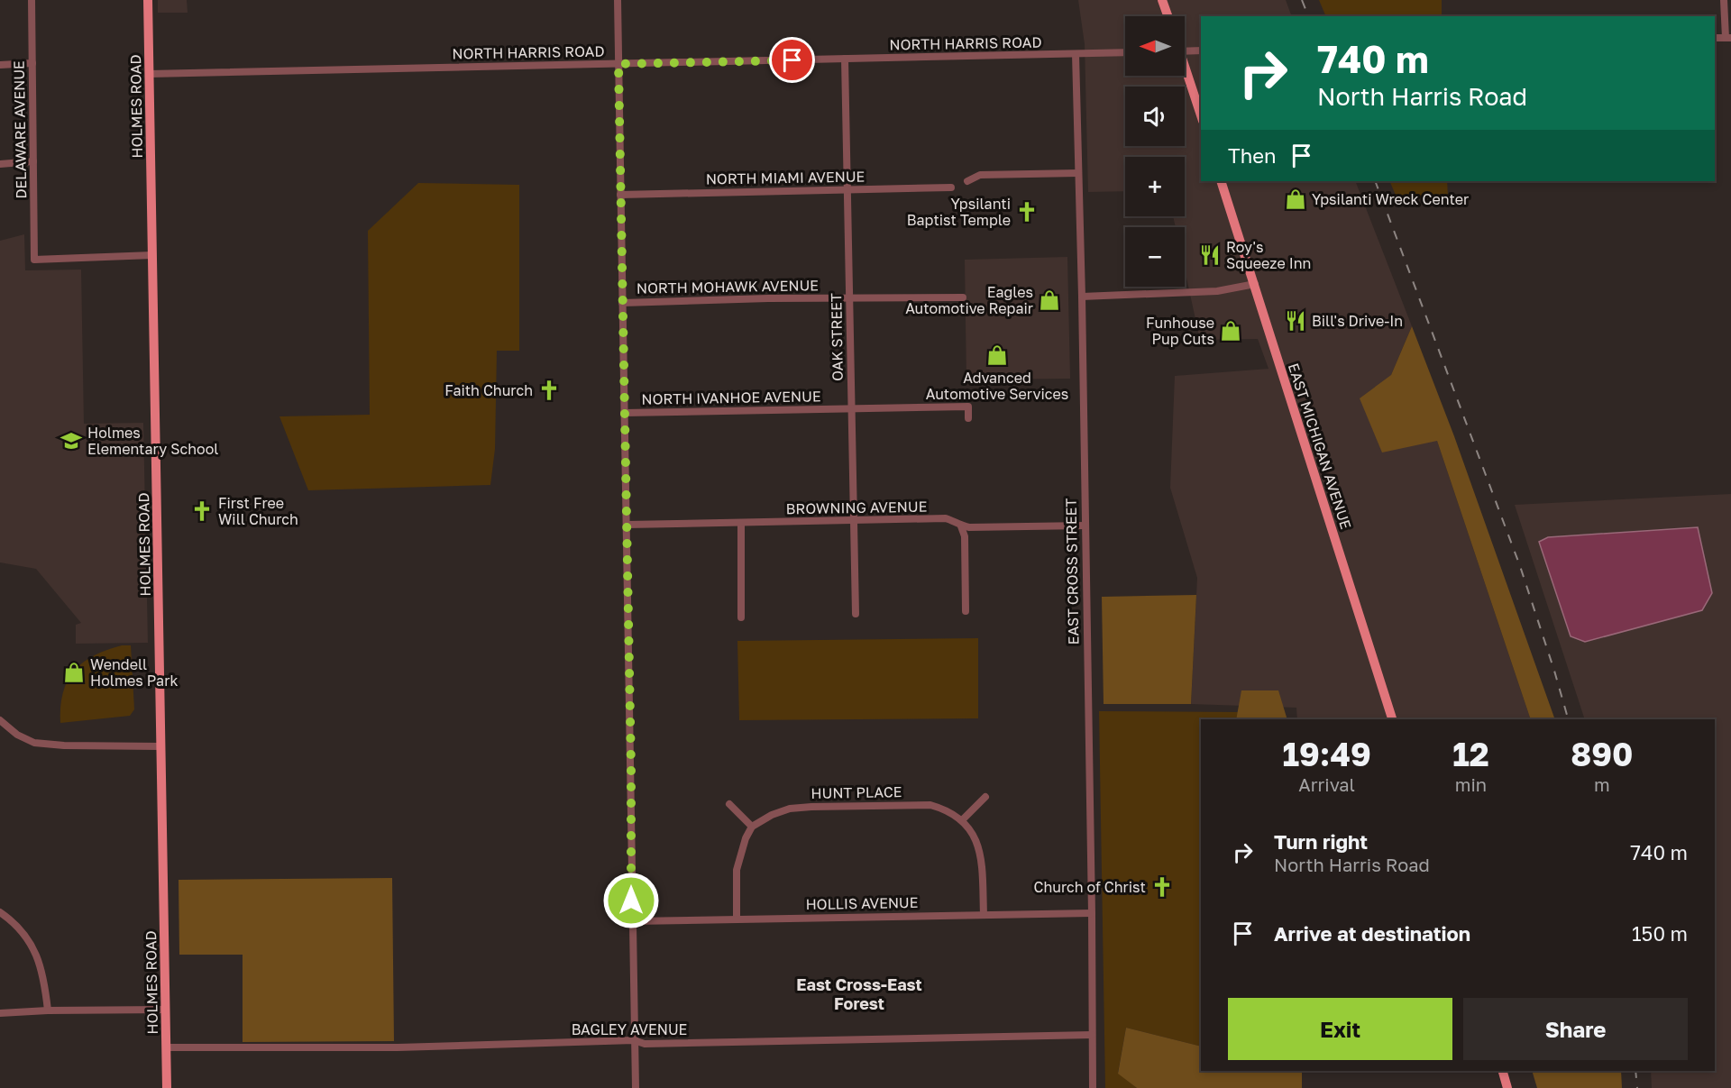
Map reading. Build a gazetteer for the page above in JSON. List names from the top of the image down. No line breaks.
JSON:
{"streets":{"main road":["HOLMES ROAD","EAST MICHIGAN AVENUE"],"street":["NORTH HARRIS ROAD","DELAWARE AVENUE","NORTH MIAMI AVENUE","NORTH MOHAWK AVENUE","OAK STREET","NORTH IVANHOE AVENUE","BROWNING AVENUE","EAST CROSS STREET","HUNT PLACE","HOLLIS AVENUE","BAGLEY AVENUE"]},"crossings":[["NORTH HARRIS ROAD","HOLMES ROAD"],["NORTH HARRIS ROAD","OAK STREET"],["NORTH HARRIS ROAD","EAST CROSS STREET"],["HOLMES ROAD","DELAWARE AVENUE"],["HOLMES ROAD","BAGLEY AVENUE"],["NORTH MIAMI AVENUE","OAK STREET"],["NORTH MOHAWK AVENUE","OAK STREET"],["OAK STREET","NORTH IVANHOE AVENUE"],["OAK STREET","BROWNING AVENUE"],["BROWNING AVENUE","EAST CROSS STREET"],["EAST CROSS STREET","HOLLIS AVENUE"],["EAST CROSS STREET","BAGLEY AVENUE"]],"districts":["East Cross-East Forest"],"places":{"shop":["Ypsilanti Wreck Center","Eagles Automotive Repair","Funhouse Pup Cuts","Advanced Automotive Services","Wendell Holmes Park"],"church":["Ypsilanti Baptist Temple","Faith Church","First Free Will Church","Church of Christ"],"restaurant":["Roy's Squeeze Inn","Bill's Drive-In"],"school or university":["Holmes Elementary School"]},"north":"left","page":{"map_buttons":["+","−"],"turn":["740 m","North Harris Road"],"then":"Then","eta":["19:49","Arrival","12","min","890","m"],"list":[{"name":"Turn right","note":"North Harris Road","value":"740 m"},{"name":"Arrive at destination","value":"150 m"}],"buttons":["Exit","Share"]}}
